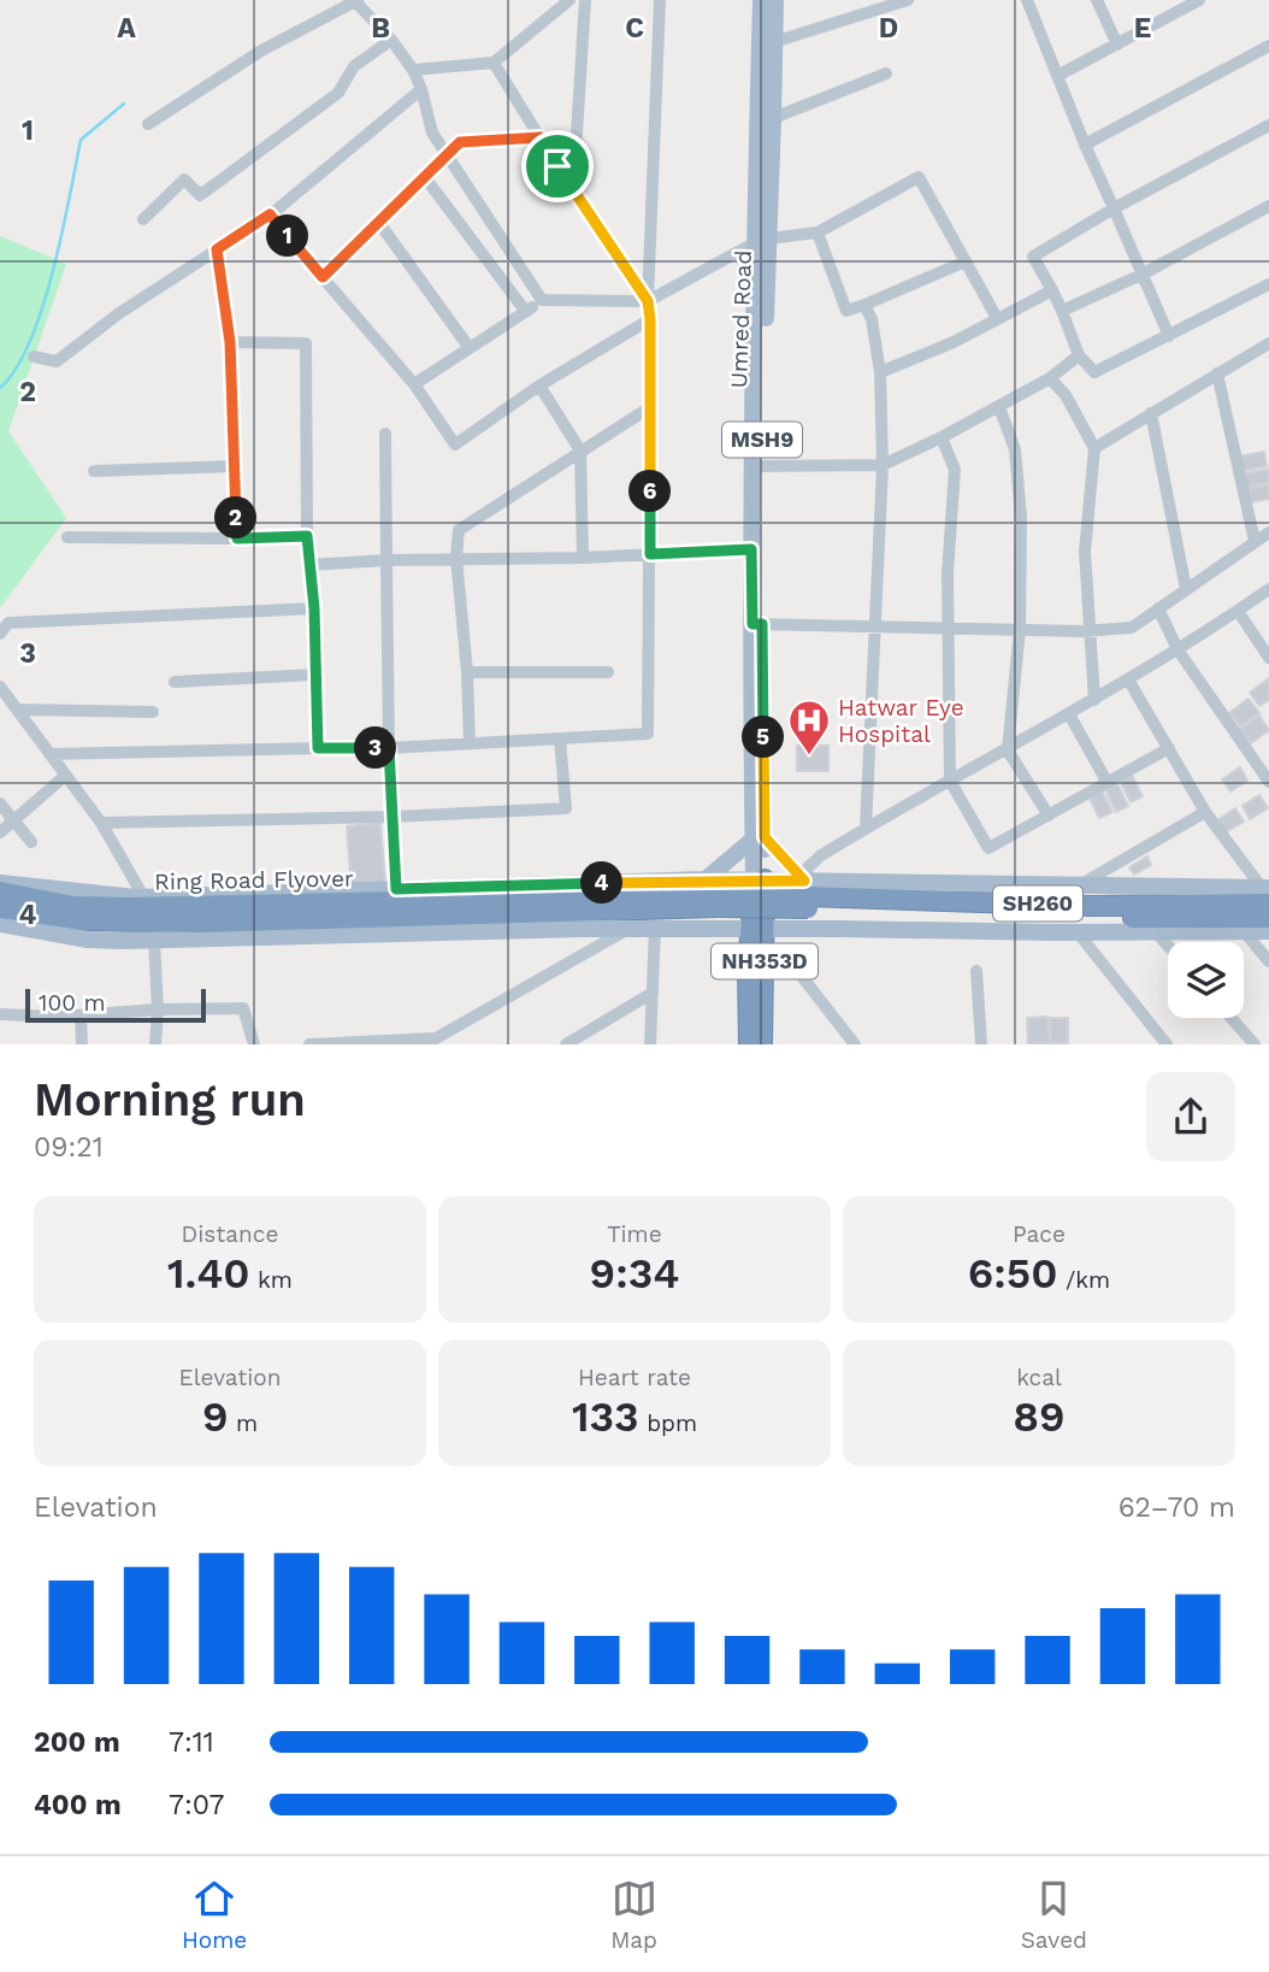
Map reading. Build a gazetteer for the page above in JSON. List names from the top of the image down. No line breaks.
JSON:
{"streets":{"highway":["Ring Road Flyover","SH260","NH353D"],"main road":["Umred Road","MSH9"]},"crossings":[["Umred Road","NH353D"]],"places":{"hospital":["Hatwar Eye Hospital"]},"scale_bar":"100 m","page":{"pins":["1","6","2","5","3","4"],"scale":"100 m","heading":["Morning run","09:21"],"stats":[["Distance","1.40 km"],["Time","9:34"],["Pace","6:50 /km"],["Elevation","9 m"],["Heart rate","133 bpm"],["kcal","89"]],"chart":["Elevation","62–70 m"],"list":[{"name":"200 m","note":"7:11"},{"name":"400 m","note":"7:07"}],"tabs":["Home","Map","Saved"]},"grid":{"columns":["A","B","C","D","E"],"rows":["1","2","3","4"]}}
